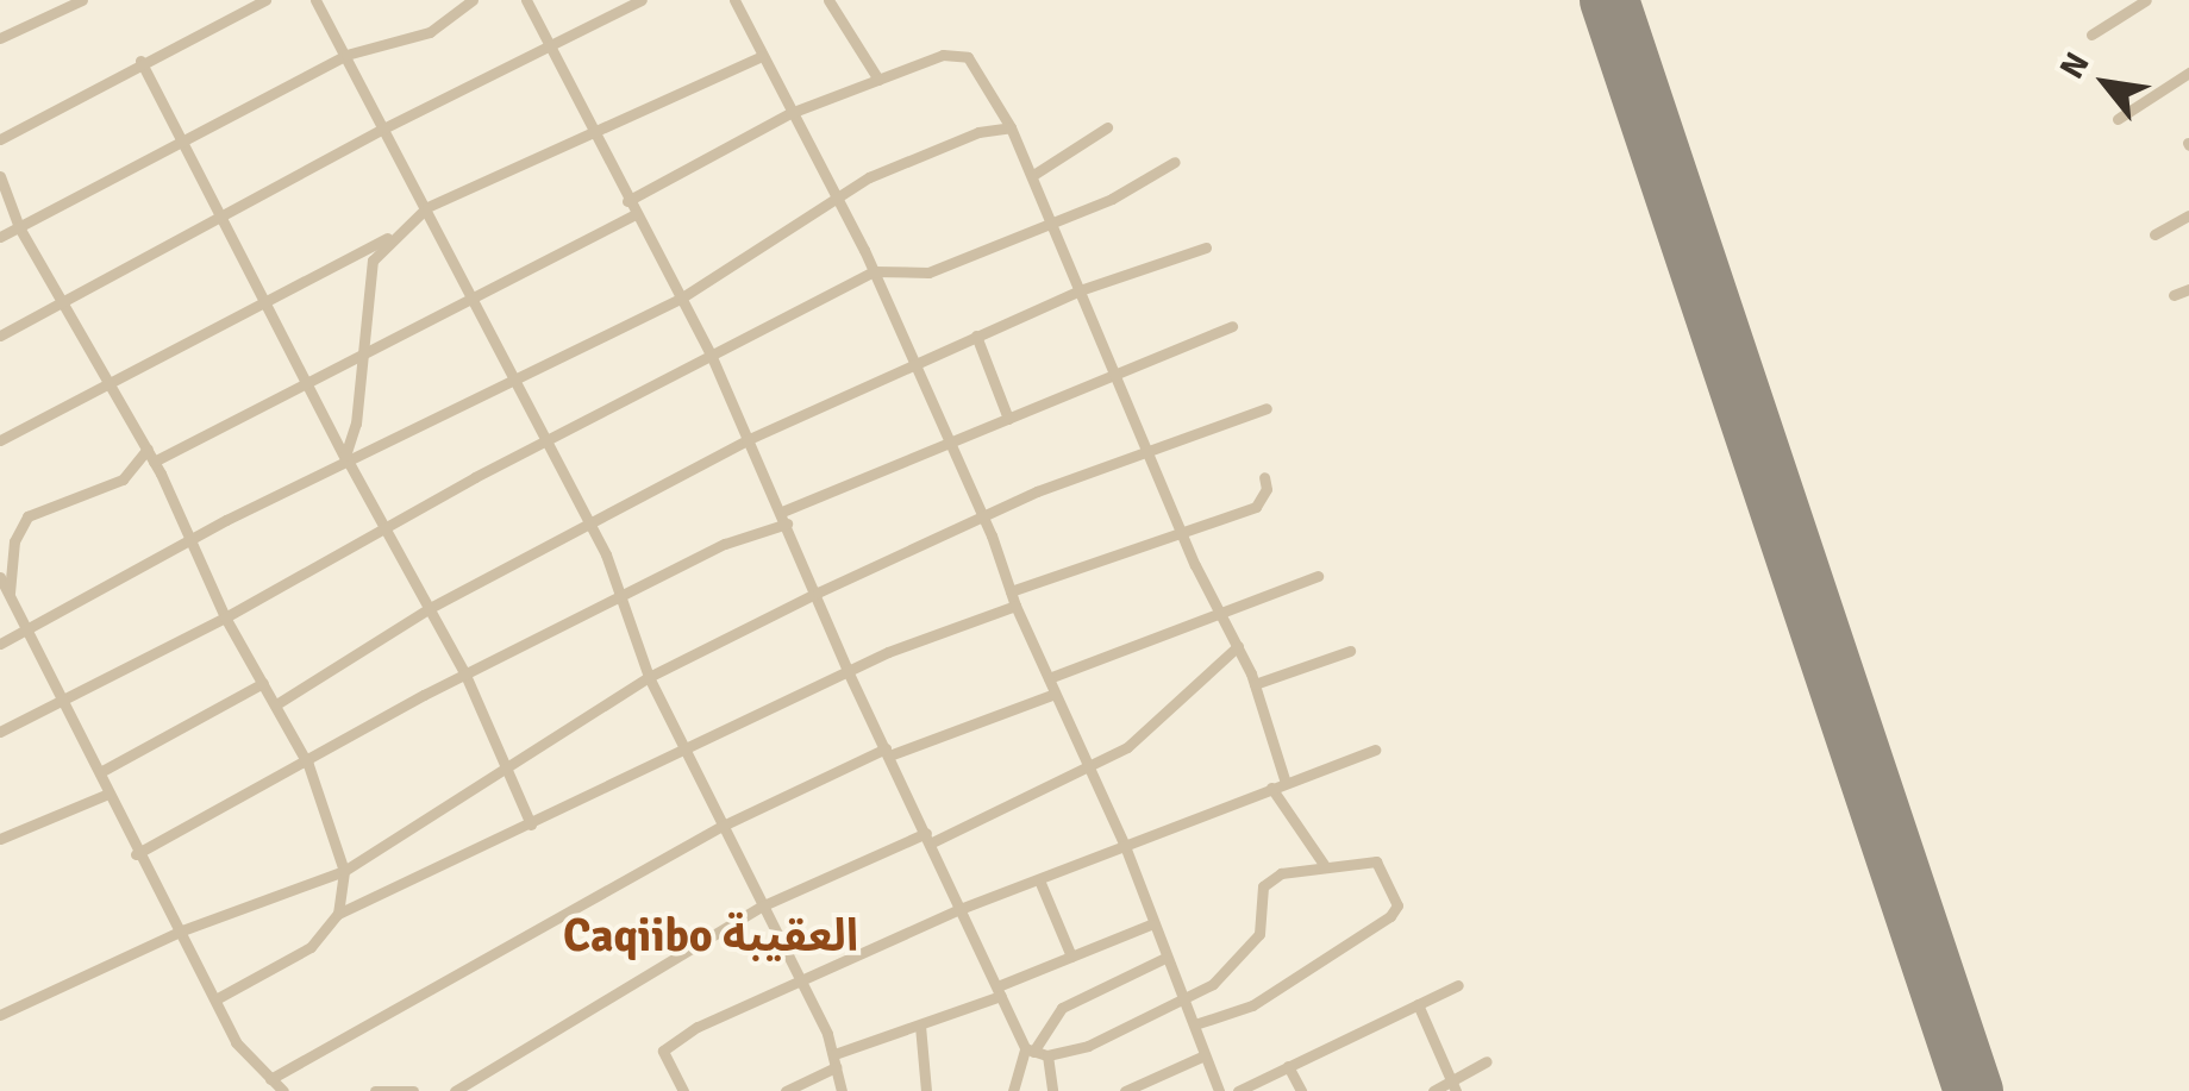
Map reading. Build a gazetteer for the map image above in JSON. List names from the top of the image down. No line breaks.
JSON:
{"districts":["Caqiibo العقيبة"],"north":"top left"}
